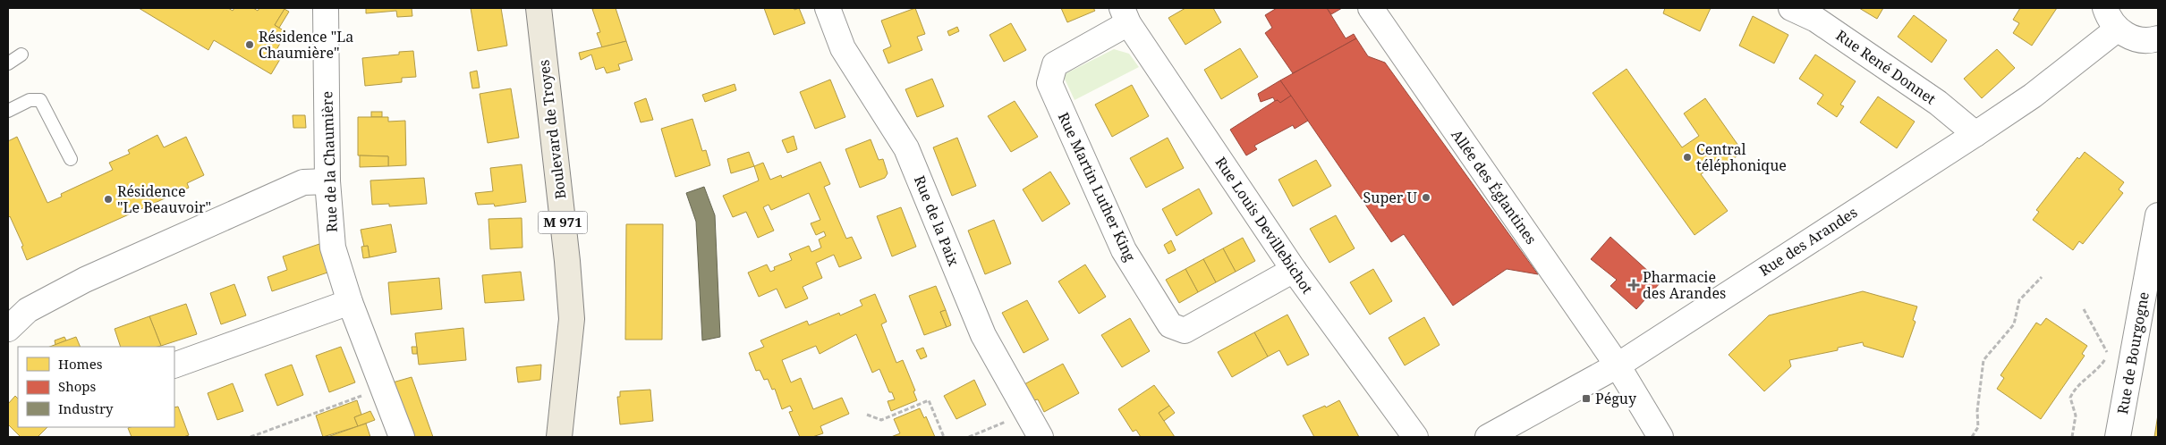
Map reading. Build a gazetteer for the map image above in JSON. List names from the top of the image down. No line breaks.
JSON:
{"streets":{"main road":["Boulevard de Troyes","M 971"],"street":["Rue René Donnet","Rue de la Chaumière","Rue Martin Luther King","Allée des Églantines","Rue de la Paix","Rue Louis Devillebichot","Rue des Arandes","Rue de Bourgogne"]},"crossings":[["Rue René Donnet","Rue des Arandes"],["Rue Martin Luther King","Rue Louis Devillebichot"],["Allée des Églantines","Rue des Arandes"]],"places":{"other":["Résidence \"La Chaumière\"","Central téléphonique","Super U","Résidence \"Le Beauvoir\""],"health":["Pharmacie des Arandes"],"transit":["Péguy"]},"legend":["Homes","Shops","Industry"]}
